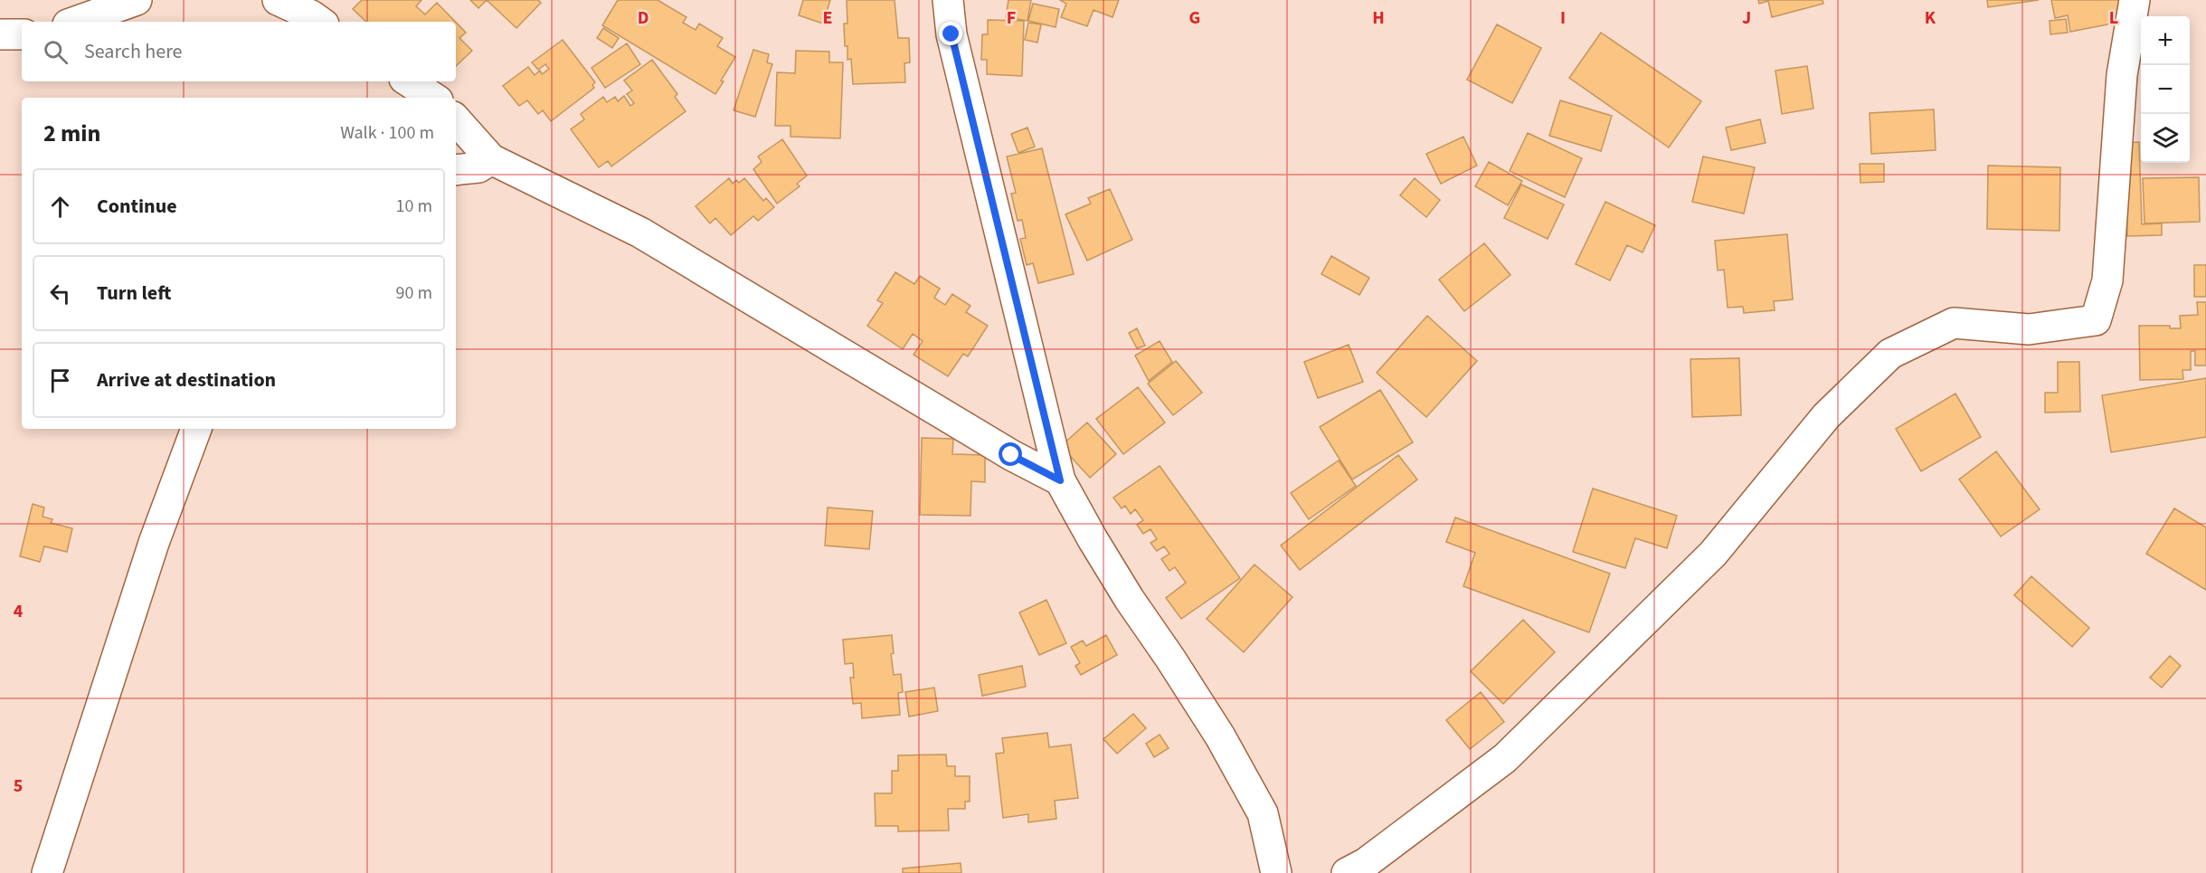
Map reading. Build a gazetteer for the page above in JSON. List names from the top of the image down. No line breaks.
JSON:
{"page":{"map_buttons":["+","−"],"search":"Search here","heading":["2 min","Walk · 100 m"],"list":[["Continue","10 m"],["Turn left","90 m"],"Arrive at destination"]},"grid":{"columns":["D","E","F","G","H","I","J","K","L"],"rows":["4","5"]}}
